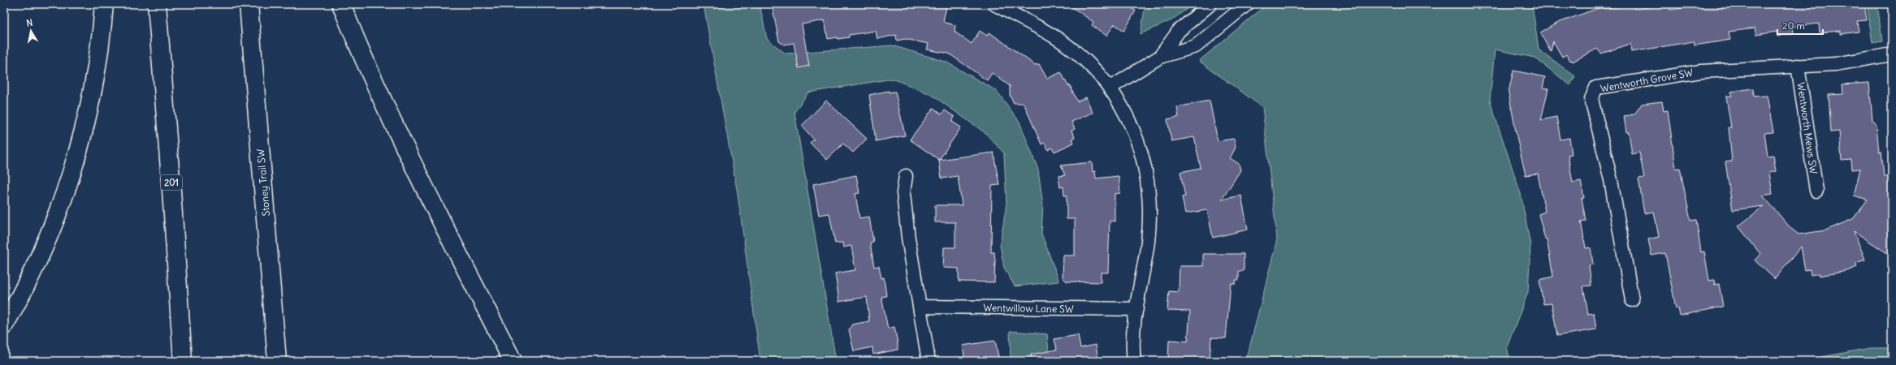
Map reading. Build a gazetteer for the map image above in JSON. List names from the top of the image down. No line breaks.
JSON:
{"streets":{"highway":["201","Stoney Trail SW"],"street":["Wentworth Grove SW","Wentworth Mews SW","Wentwillow Lane SW"]},"crossings":[["Wentworth Grove SW","Wentworth Mews SW"]],"scale_bar":"20 m","north":"top"}
